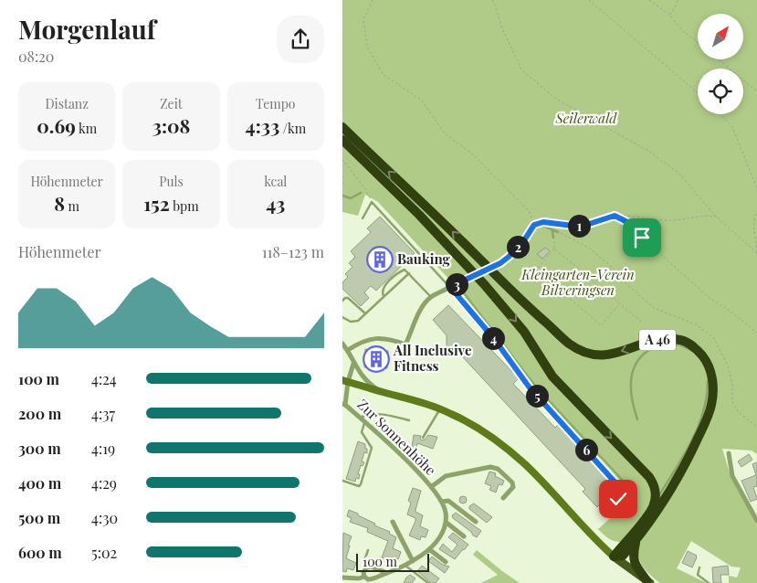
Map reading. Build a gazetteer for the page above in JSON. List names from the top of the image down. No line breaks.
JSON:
{"streets":{"highway":["A 46"],"street":["Zur Sonnenhöhe"]},"parks":["Seilerwald","Kleingarten-Verein Bilveringsen"],"places":{"building":["Bauking","All Inclusive Fitness"]},"scale_bar":"100 m","north":"top right","page":{"heading":["Morgenlauf","08:20"],"stats":[["Distanz","0.69 km"],["Zeit","3:08"],["Tempo","4:33 /km"],["Höhenmeter","8 m"],["Puls","152 bpm"],["kcal","43"]],"pins":["1","2","3","4","5","6"],"chart":["Höhenmeter","118–123 m"],"list":[{"name":"100 m","note":"4:24"},{"name":"200 m","note":"4:37"},{"name":"300 m","note":"4:19"},{"name":"400 m","note":"4:29"},{"name":"500 m","note":"4:30"},{"name":"600 m","note":"5:02"}],"scale":"100 m"}}
